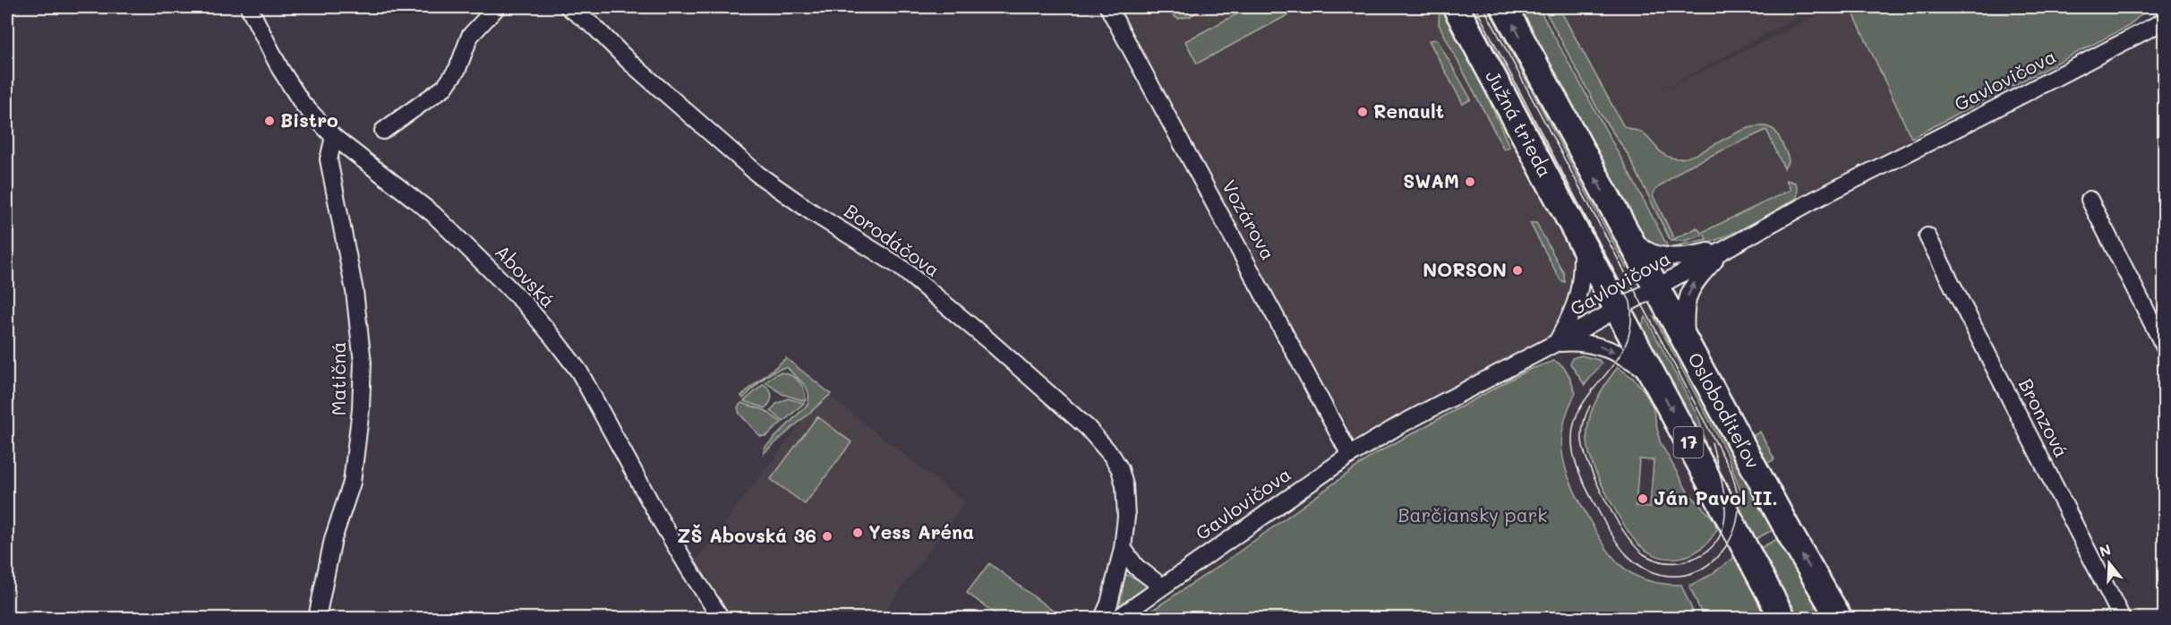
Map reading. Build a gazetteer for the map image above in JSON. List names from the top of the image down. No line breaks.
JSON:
{"streets":{"main road":["Južná trieda","Osloboditeľov","17"],"street":["Gavlovičova","Vozárova","Borodáčova","Abovská","Matičná","Bronzová"]},"crossings":[["Gavlovičova","Vozárova"],["Gavlovičova","Osloboditeľov"],["Gavlovičova","17"],["Južná trieda","17"],["Abovská","Matičná"],["Osloboditeľov","17"]],"parks":["Barčiansky park"],"places":["Renault","Bistro","SWAM","NORSON","Ján Pavol II.","Yess Aréna","ZŠ Abovská 36"],"north":"top"}
